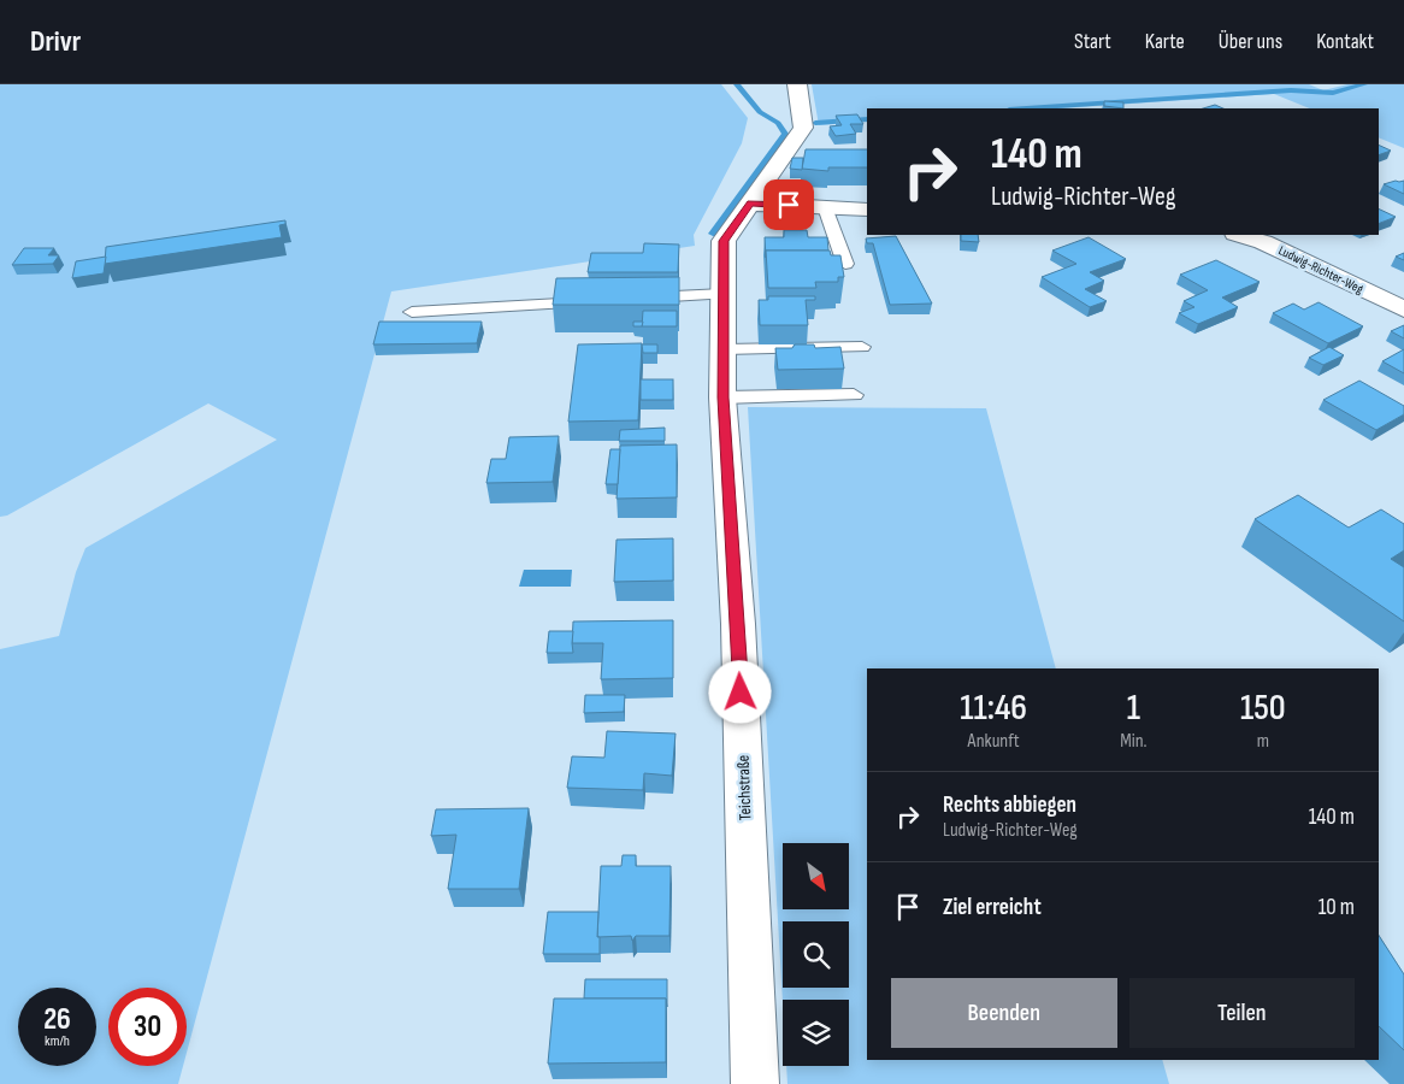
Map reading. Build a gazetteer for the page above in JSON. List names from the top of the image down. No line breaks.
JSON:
{"streets":{"street":["Ludwig-Richter-Weg","Teichstraße"]},"north":"bottom right","page":{"header":"Drivr","nav":["Start","Karte","Über uns","Kontakt"],"turn":["140 m","Ludwig-Richter-Weg"],"eta":["11:46","Ankunft","1","Min.","150","m"],"list":[{"name":"Rechts abbiegen","note":"Ludwig-Richter-Weg","value":"140 m"},{"name":"Ziel erreicht","value":"10 m"}],"buttons":["Beenden","Teilen"],"speed":"26 km/h","limit":"30"}}
